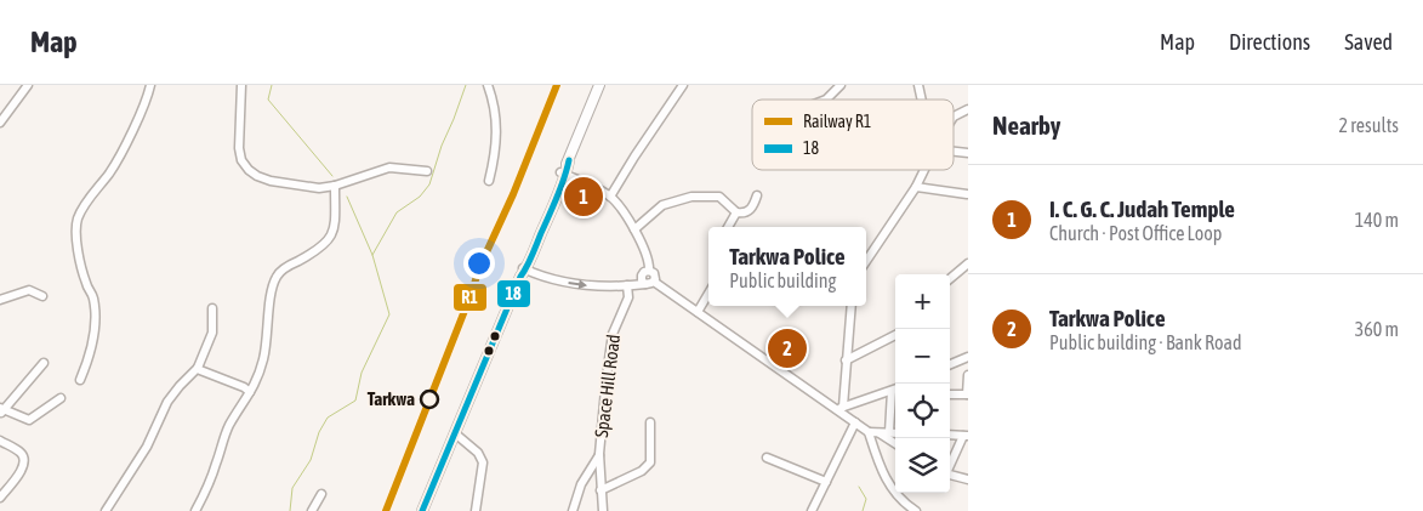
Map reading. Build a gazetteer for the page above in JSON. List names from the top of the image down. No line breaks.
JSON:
{"streets":{"street":["Space Hill Road"]},"places":["Tarkwa"],"lines":["rail line R1","transit line 18"],"legend":["Railway R1","18"],"page":{"header":"Map","nav":["Map","Directions","Saved"],"heading":["Nearby","2 results"],"list":[{"mark":"1","name":"I. C. G. C. Judah Temple","note":"Church · Post Office Loop","value":"140 m"},{"mark":"2","name":"Tarkwa Police","note":"Public building · Bank Road","value":"360 m"}],"pins":["1","2"],"popup":["Tarkwa Police","Public building"],"map_buttons":["+","−"]}}
